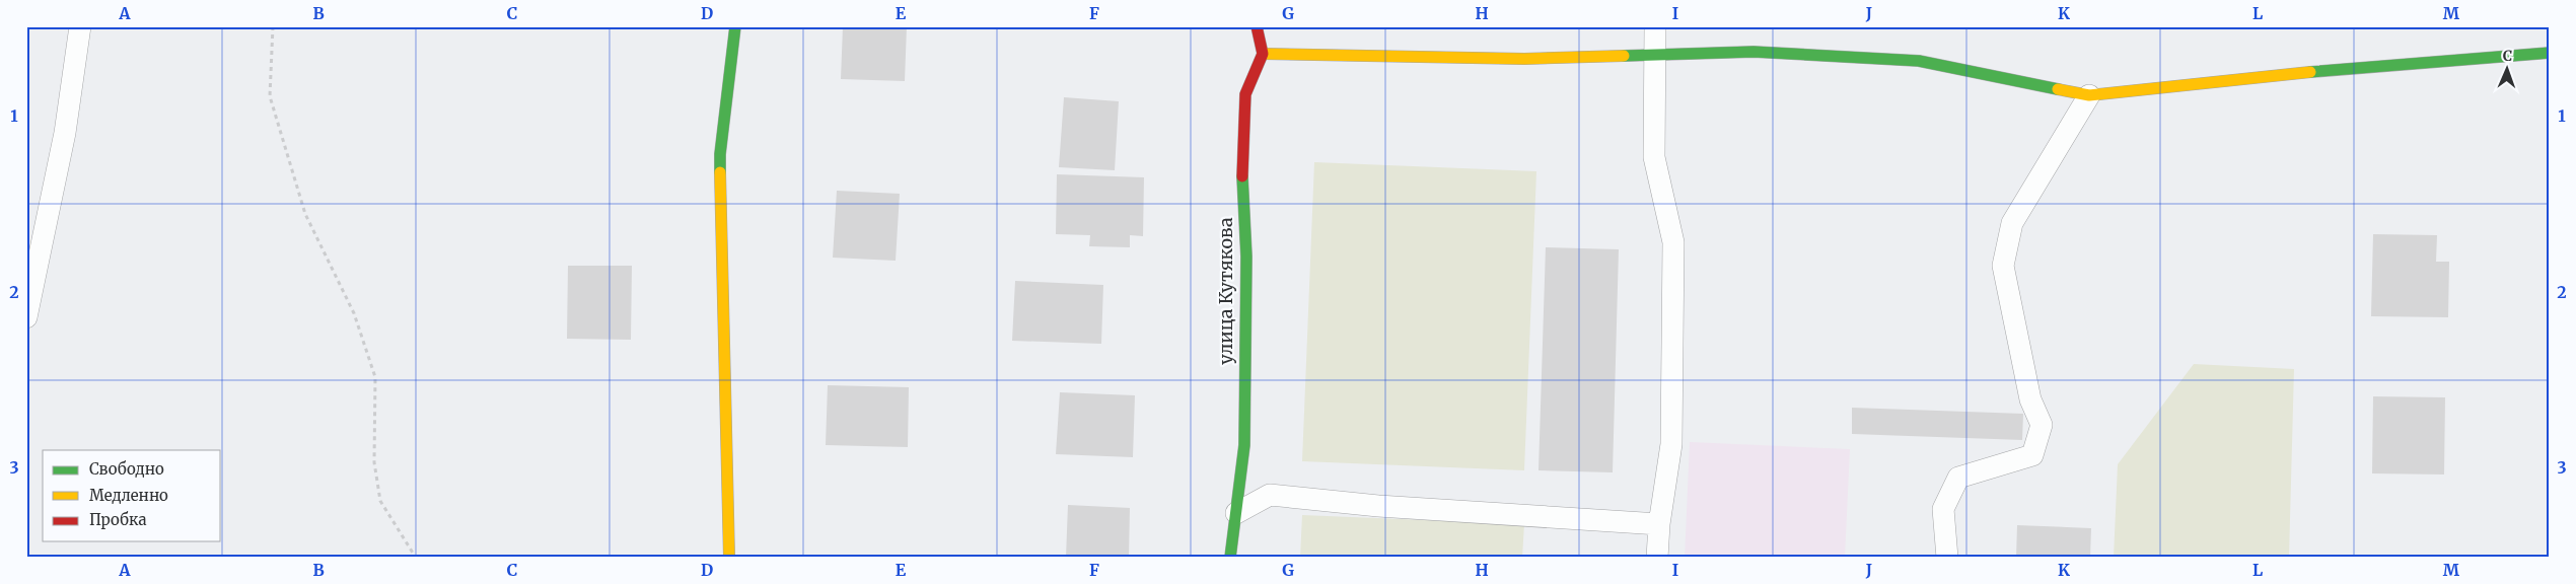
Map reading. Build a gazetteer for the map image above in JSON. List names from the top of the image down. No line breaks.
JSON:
{"streets":{"street":["улица Кутякова"]},"legend":["Свободно","Медленно","Пробка"],"north":"top","grid":{"columns":["A","B","C","D","E","F","G","H","I","J","K","L","M"],"rows":["1","2","3"]}}
